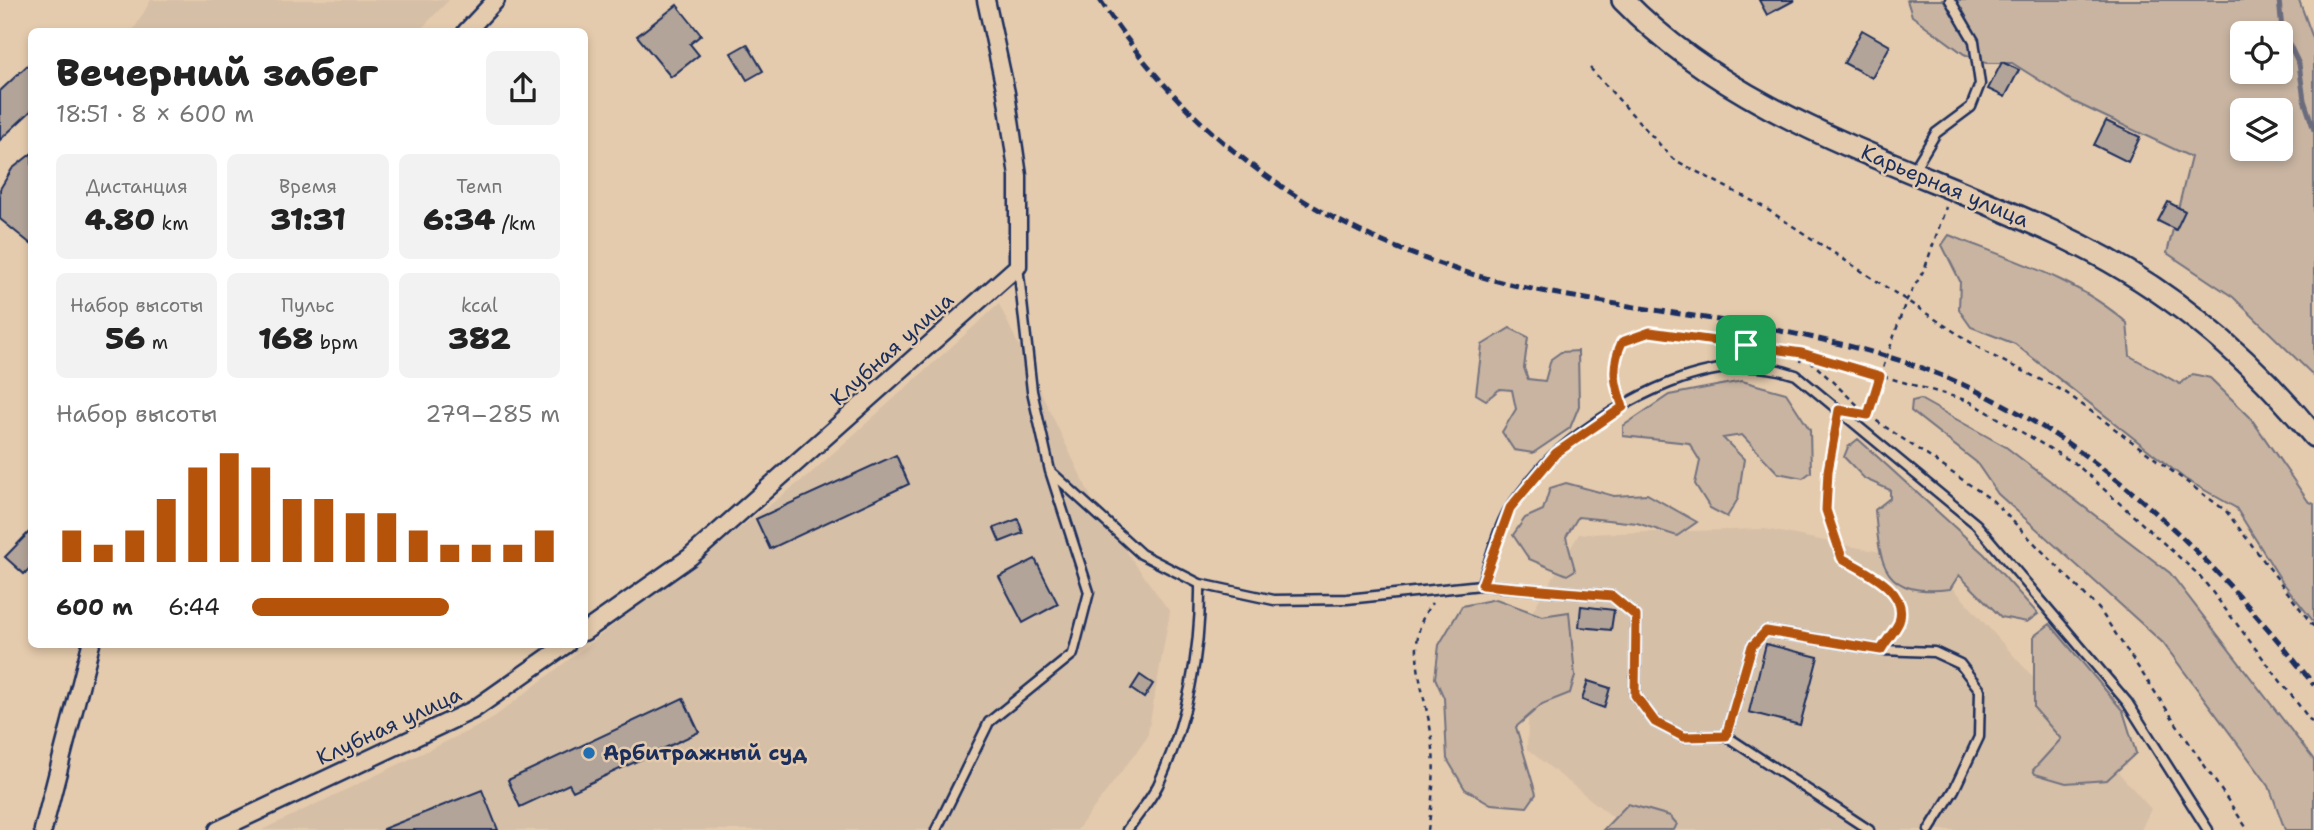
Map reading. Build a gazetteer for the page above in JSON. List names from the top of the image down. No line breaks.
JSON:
{"streets":{"main road":["Карьерная улица"],"street":["Клубная улица"]},"places":["Арбитражный суд"],"page":{"heading":["Вечерний забег","18:51 · 8 × 600 m"],"stats":[["Дистанция","4.80 km"],["Время","31:31"],["Темп","6:34 /km"],["Набор высоты","56 m"],["Пульс","168 bpm"],["kcal","382"]],"chart":["Набор высоты","279–285 m"],"list":[{"name":"600 m","note":"6:44"}]}}
